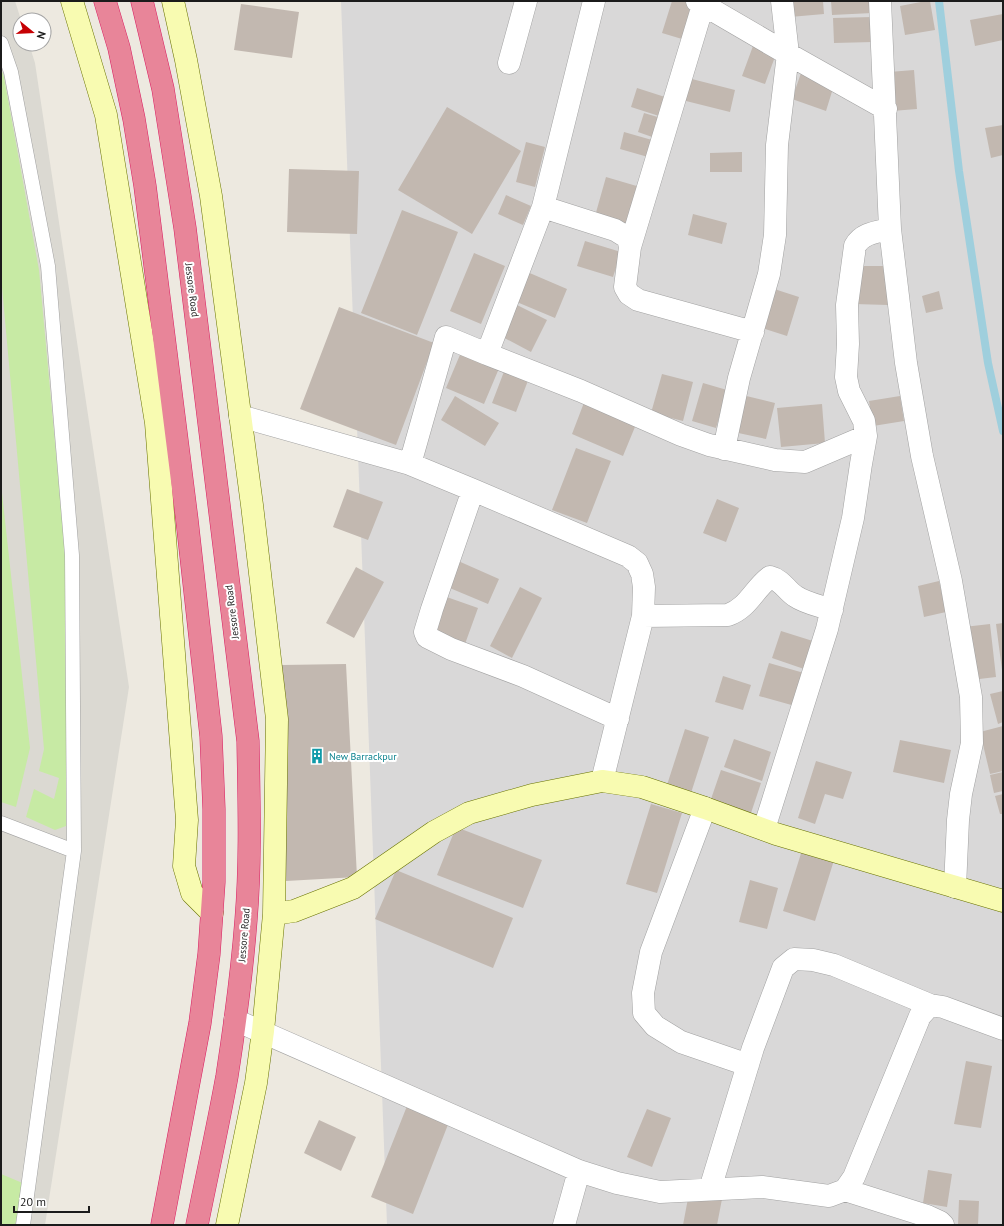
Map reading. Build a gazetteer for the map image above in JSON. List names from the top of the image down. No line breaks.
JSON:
{"streets":{"highway":["Jessore Road"]},"places":{"building":["New Barrackpur"]},"scale_bar":"20 m","north":"right"}
